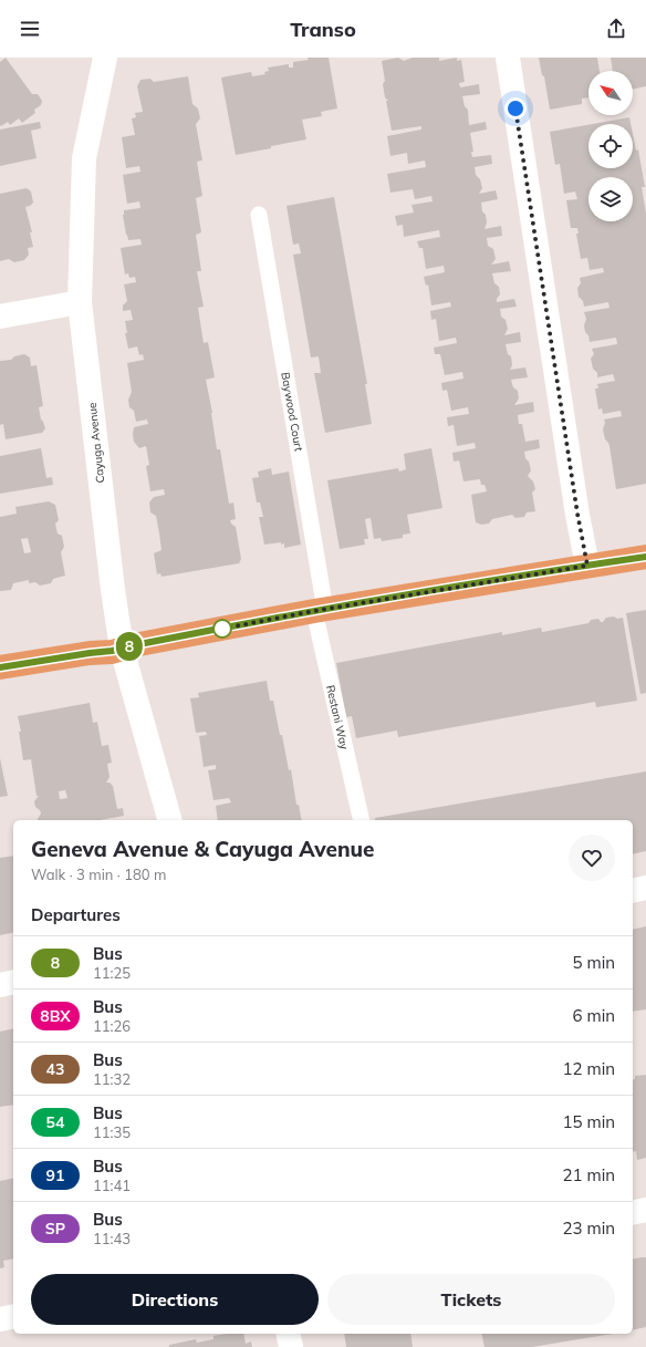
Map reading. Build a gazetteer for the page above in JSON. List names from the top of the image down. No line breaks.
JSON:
{"streets":{"street":["Cayuga Avenue"],"lane":["Baywood Court","Restani Way"]},"crossings":[["Baywood Court","Restani Way"]],"lines":["bus line 8"],"north":"top left","page":{"header":"Transo","on_map":"8","heading":[["Geneva Avenue & Cayuga Avenue","Walk · 3 min · 180 m"],"Departures"],"list":[{"mark":"8","name":"Bus","note":"11:25","value":"5 min"},{"mark":"8BX","name":"Bus","note":"11:26","value":"6 min"},{"mark":"43","name":"Bus","note":"11:32","value":"12 min"},{"mark":"54","name":"Bus","note":"11:35","value":"15 min"},{"mark":"91","name":"Bus","note":"11:41","value":"21 min"},{"mark":"SP","name":"Bus","note":"11:43","value":"23 min"}],"buttons":["Directions","Tickets"]}}
